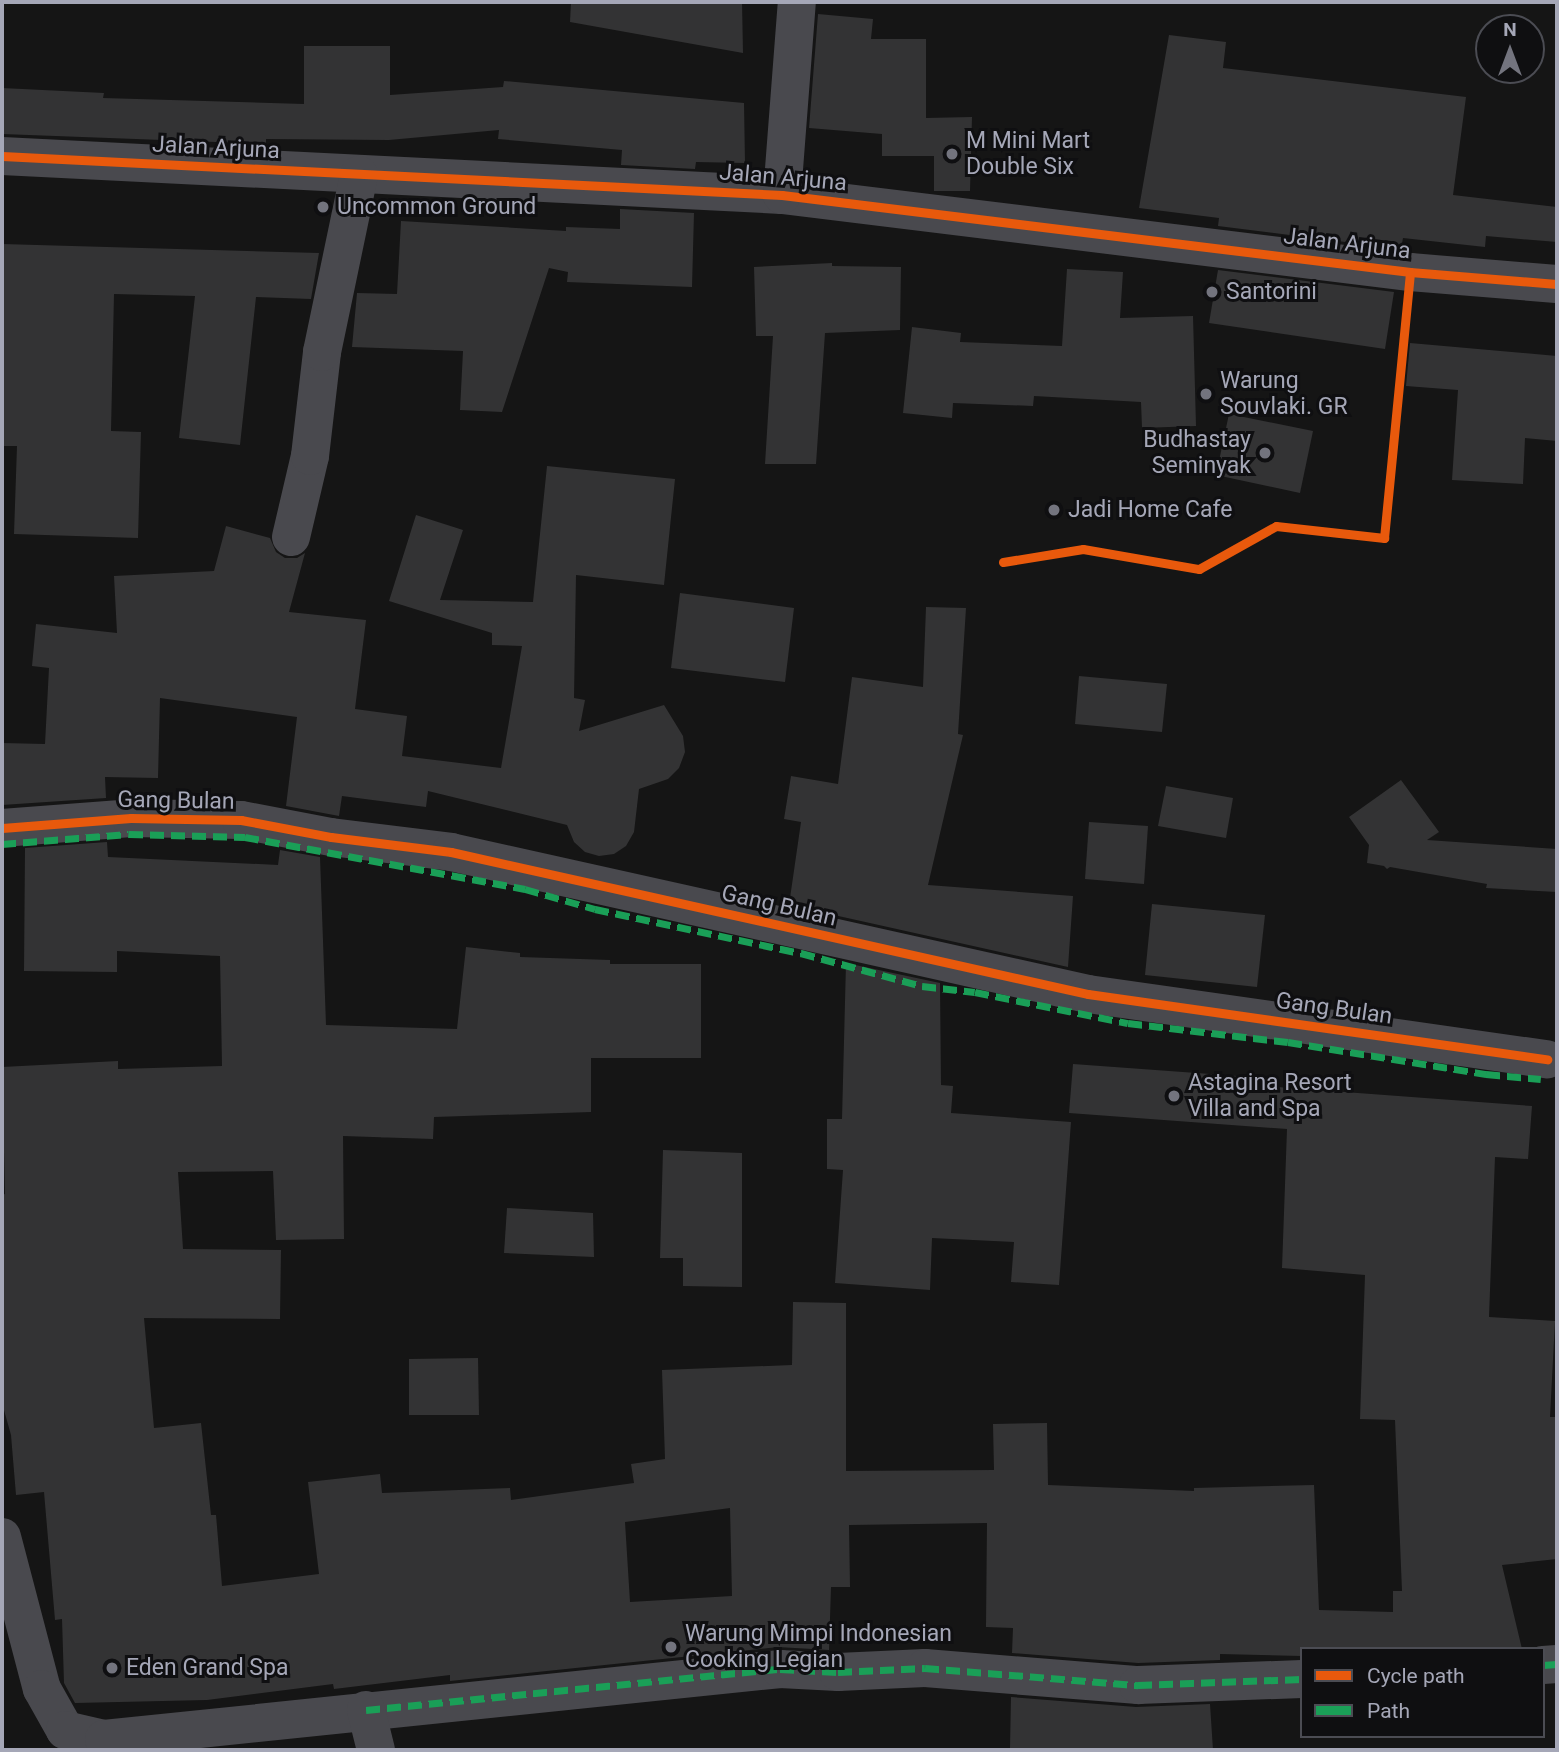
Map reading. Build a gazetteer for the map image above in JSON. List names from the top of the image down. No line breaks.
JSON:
{"streets":{"street":["Jalan Arjuna","Gang Bulan"]},"places":["M Mini Mart Double Six","Uncommon Ground","Santorini","Warung Souvlaki. GR","Budhastay Seminyak","Jadi Home Cafe","Astagina Resort Villa and Spa","Warung Mimpi Indonesian Cooking Legian","Eden Grand Spa"],"legend":["Cycle path","Path"],"north":"top"}
